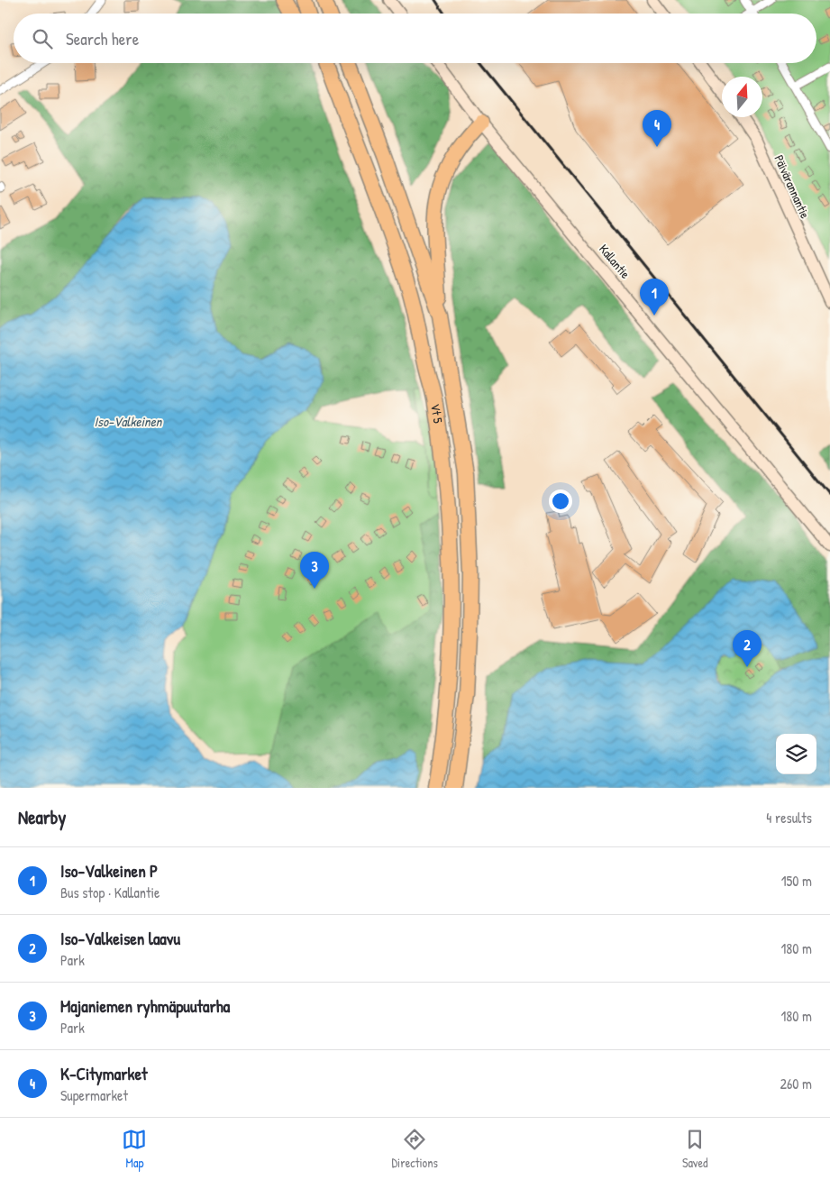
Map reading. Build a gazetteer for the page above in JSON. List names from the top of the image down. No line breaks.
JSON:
{"streets":{"highway":["Vt 5"],"main road":["Päivärannantie","Kallantie"]},"water":["Iso-Valkeinen"],"north":"top","page":{"search":"Search here","pins":["4","1","3","2"],"heading":["Nearby","4 results"],"list":[{"mark":"1","name":"Iso-Valkeinen P","note":"Bus stop · Kallantie","value":"150 m"},{"mark":"2","name":"Iso-Valkeisen laavu","note":"Park","value":"180 m"},{"mark":"3","name":"Majaniemen ryhmäpuutarha","note":"Park","value":"180 m"},{"mark":"4","name":"K-Citymarket","note":"Supermarket","value":"260 m"}],"nav":["Map","Directions","Saved"]}}
